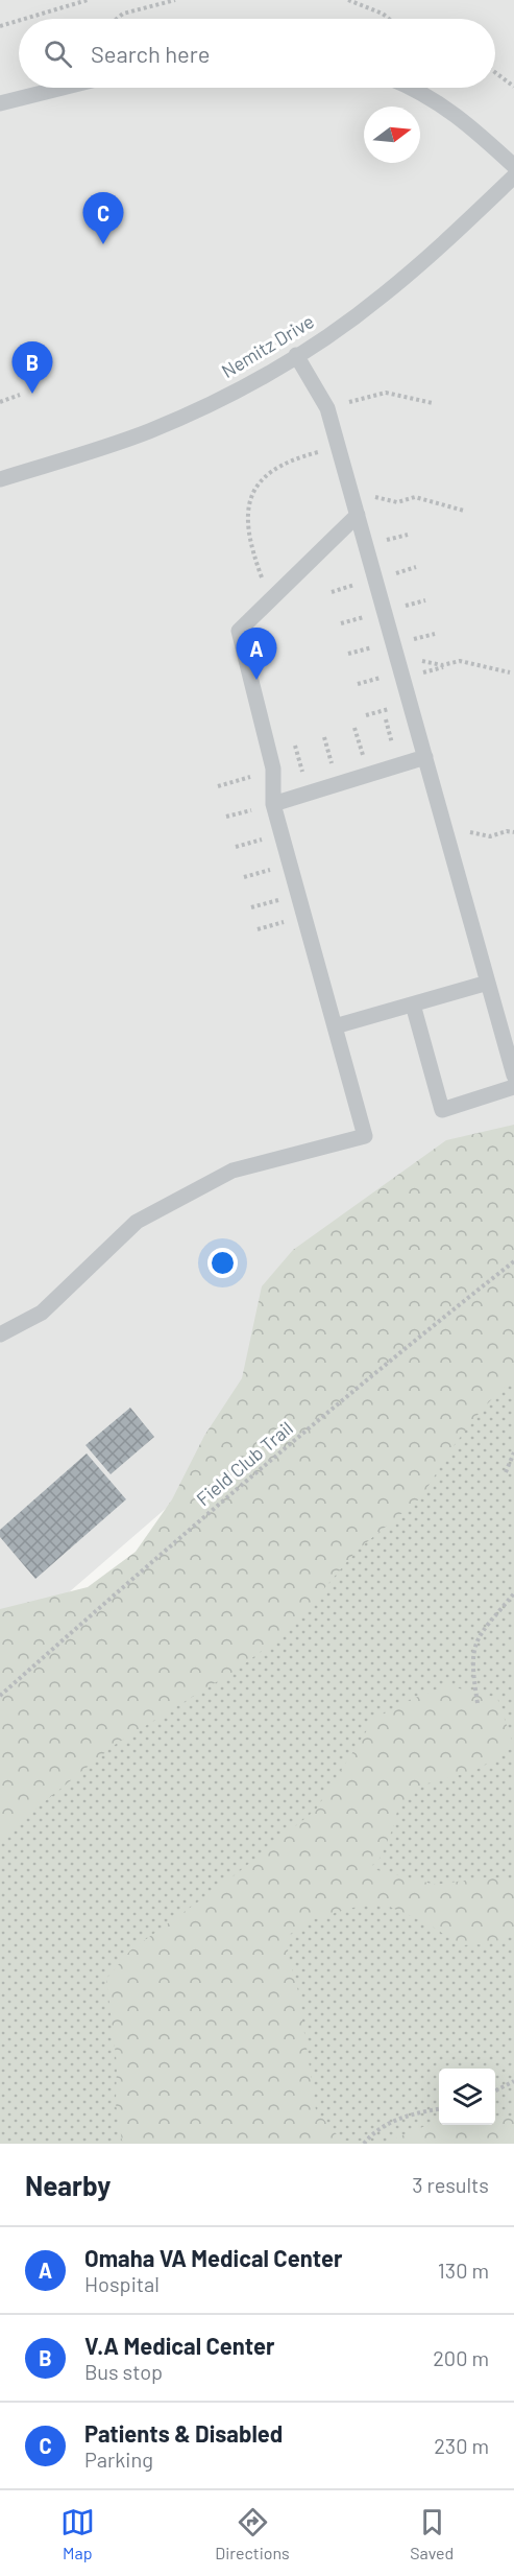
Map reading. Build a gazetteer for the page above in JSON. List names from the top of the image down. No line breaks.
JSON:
{"streets":{"lane":["Nemitz Drive"],"path":["Field Club Trail"]},"north":"right","page":{"search":"Search here","pins":["C","B","A"],"heading":["Nearby","3 results"],"list":[{"mark":"A","name":"Omaha VA Medical Center","note":"Hospital","value":"130 m"},{"mark":"B","name":"V.A Medical Center","note":"Bus stop","value":"200 m"},{"mark":"C","name":"Patients & Disabled","note":"Parking","value":"230 m"}],"nav":["Map","Directions","Saved"]}}
